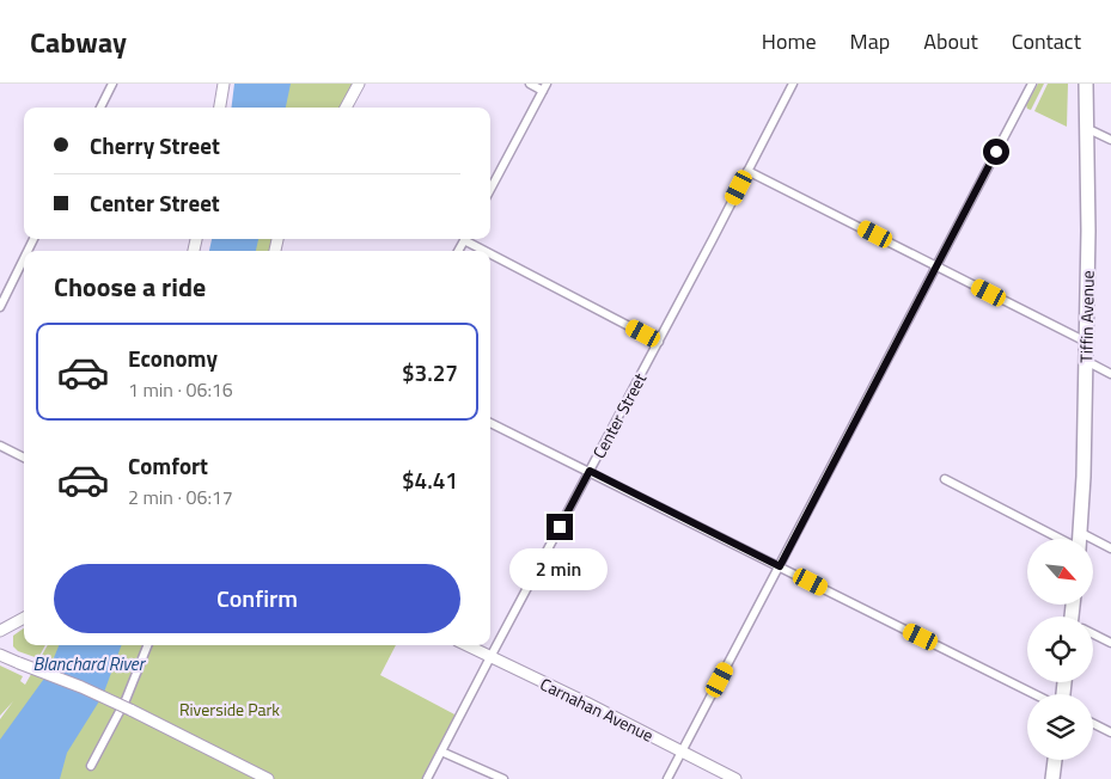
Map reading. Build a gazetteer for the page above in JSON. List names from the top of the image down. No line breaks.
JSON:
{"streets":{"highway":["Tiffin Avenue"],"main road":["Carnahan Avenue"],"street":["Center Street"]},"crossings":[["Center Street","Carnahan Avenue"]],"water":["Blanchard River"],"parks":["Riverside Park"],"north":"bottom right","page":{"header":"Cabway","nav":["Home","Map","About","Contact"],"banner":["Cherry Street","Center Street"],"heading":"Choose a ride","list":[{"name":"Economy","note":"1 min · 06:16","value":"$3.27"},{"name":"Comfort","note":"2 min · 06:17","value":"$4.41"}],"bubble":"2 min","buttons":"Confirm"}}
